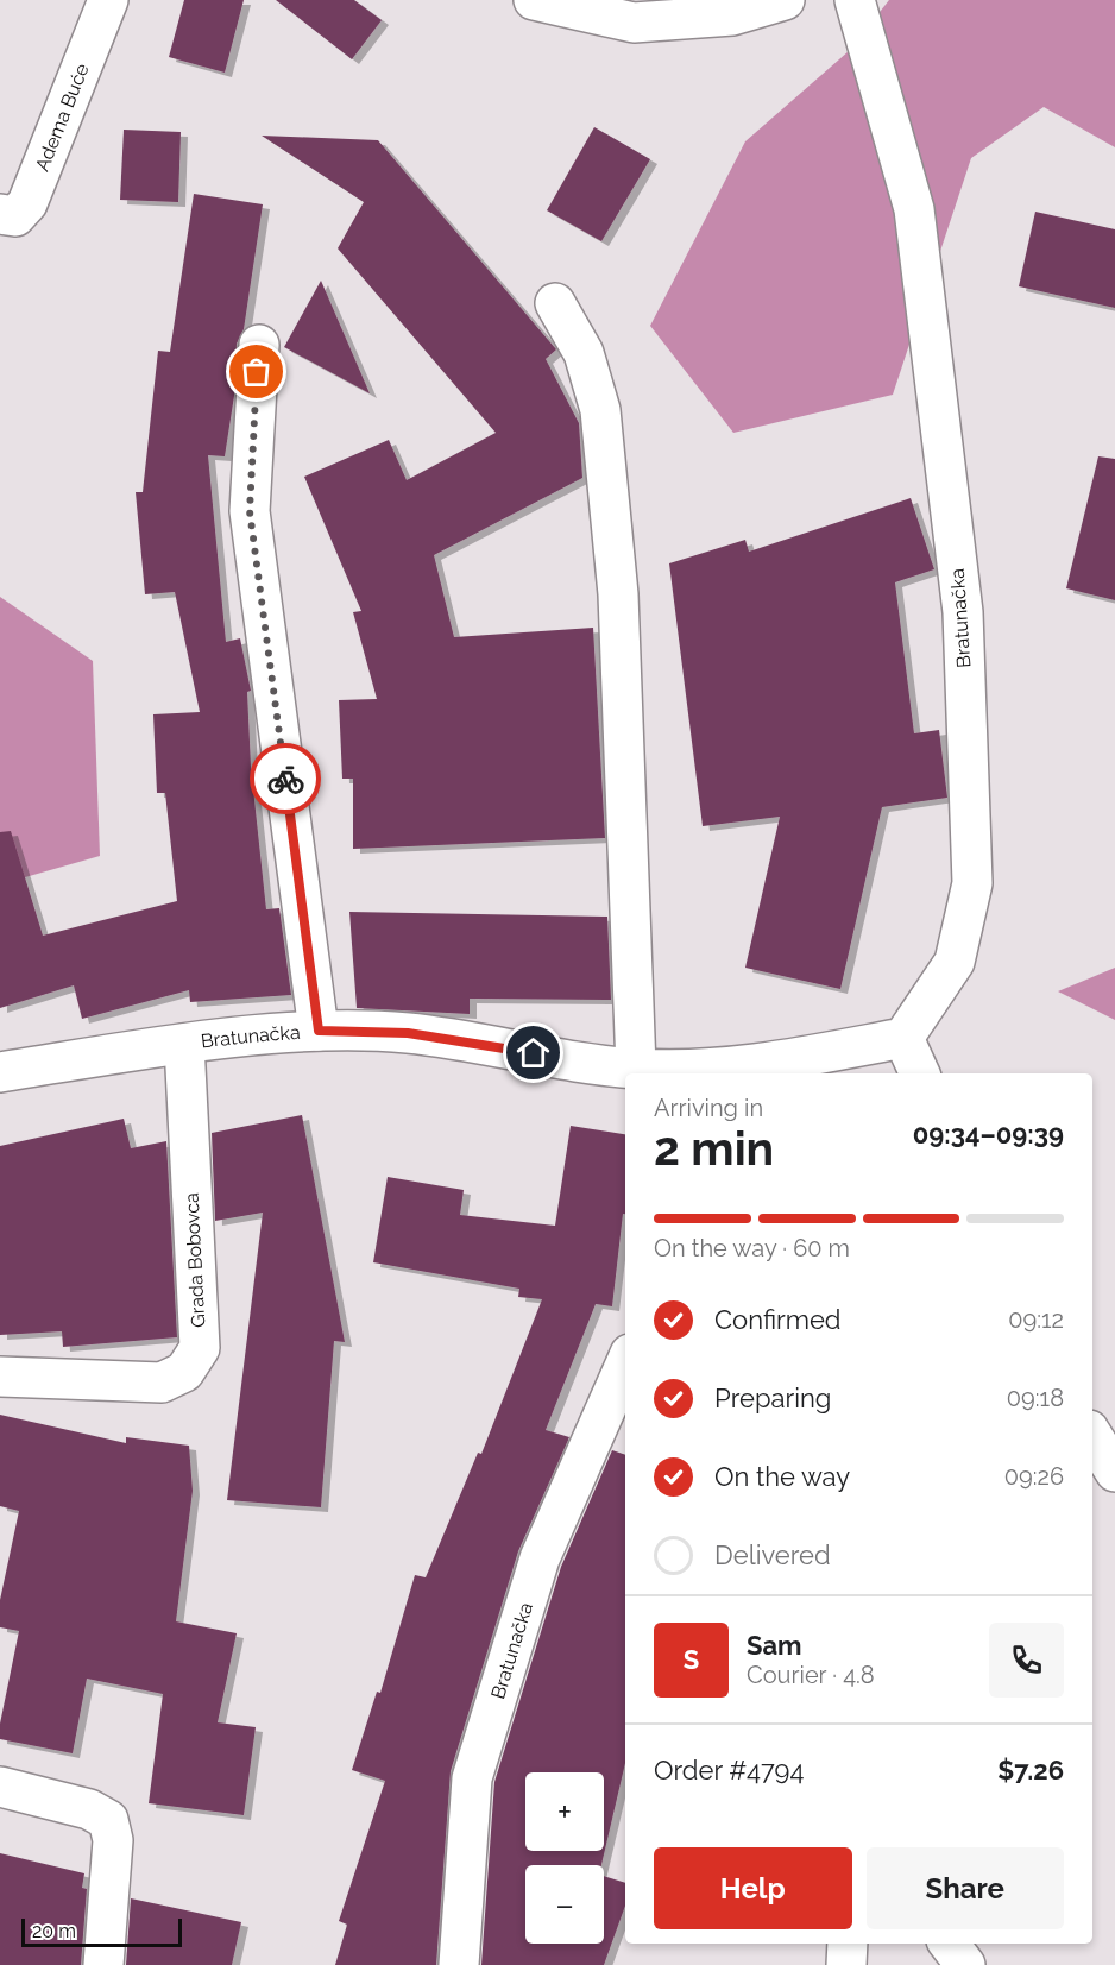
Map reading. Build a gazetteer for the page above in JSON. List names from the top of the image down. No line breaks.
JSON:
{"streets":{"street":["Adema Buće","Bratunačka","Grada Bobovca"]},"crossings":[["Bratunačka","Grada Bobovca"]],"scale_bar":"20 m","page":{"heading":["2 min","Arriving in","09:34–09:39"],"panel":["Sam","Courier · 4.8","Order #4794","$7.26"],"bar":"On the way · 60 m","list":[["Confirmed","09:12"],["Preparing","09:18"],["On the way","09:26"],"Delivered"],"round":"S","map_buttons":["+","−"],"buttons":["Help","Share"],"scale":"20 m"}}
